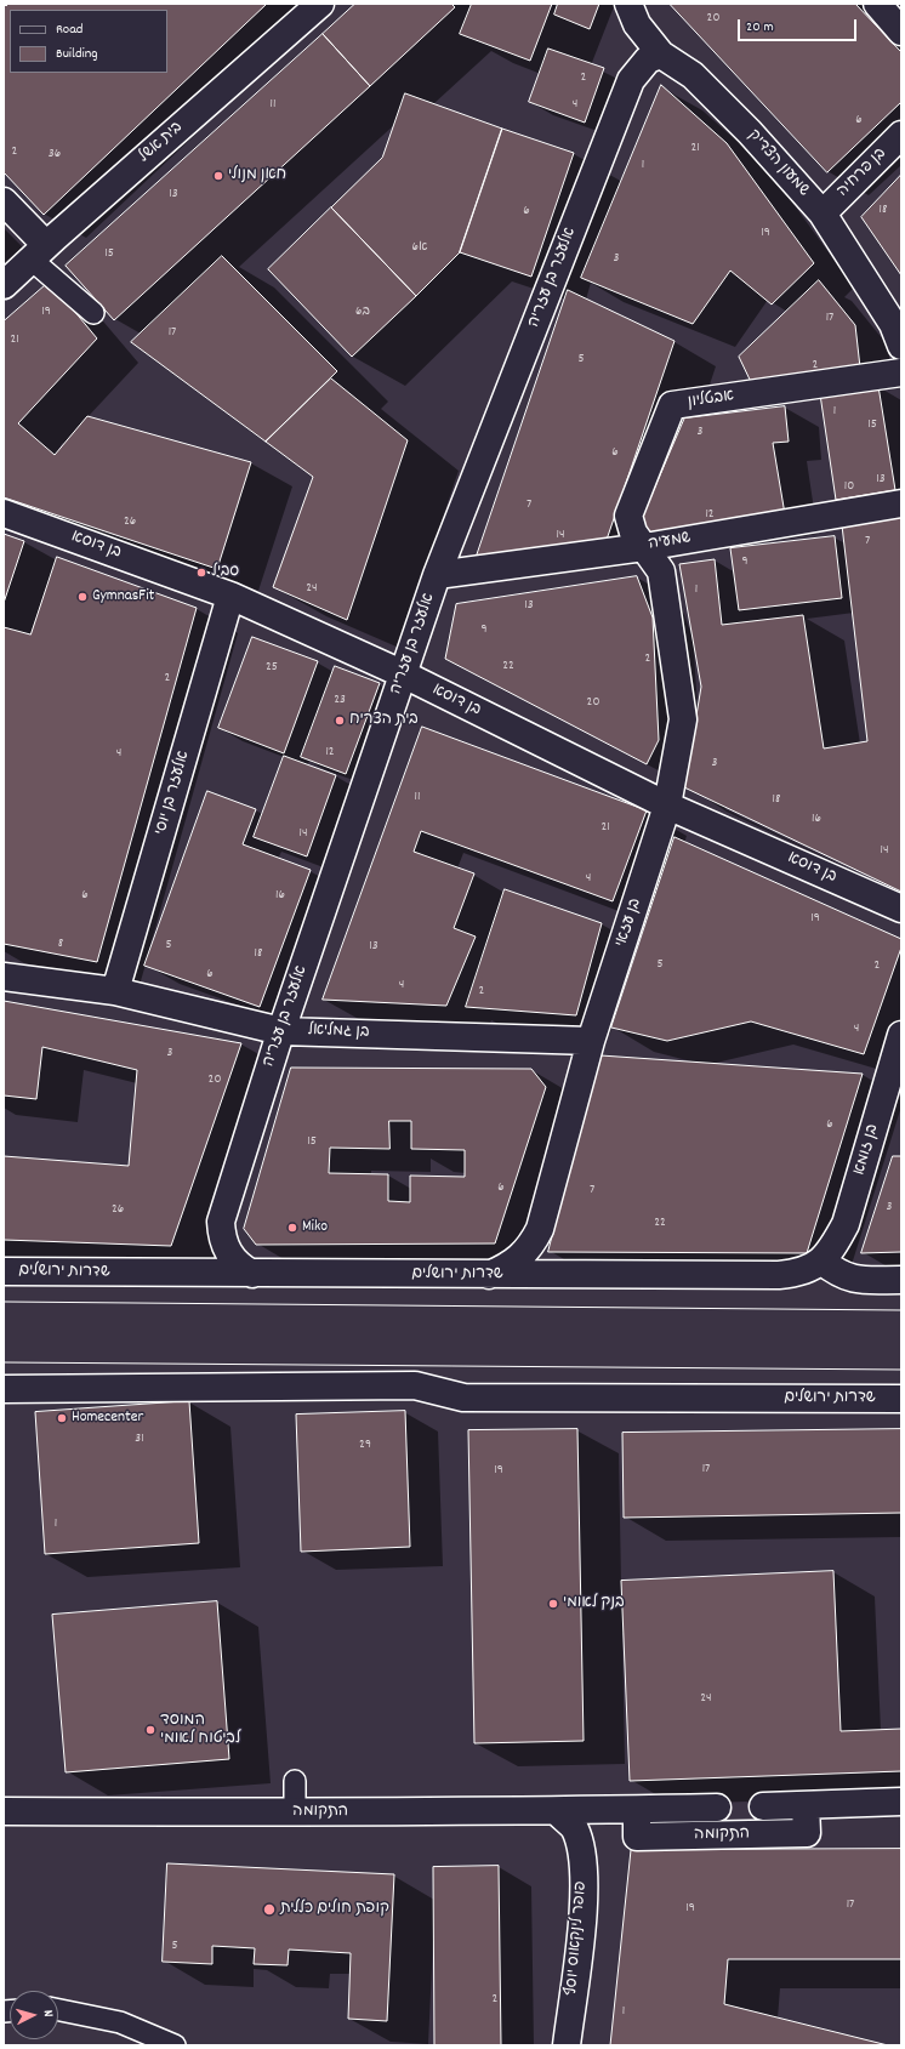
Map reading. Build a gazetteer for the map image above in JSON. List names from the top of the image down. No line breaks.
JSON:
{"streets":{"street":["בית אשל","שמעון הצדיק","בן פרחיה","אלעזר בן עזריה","אבטליון","שמעיה","בן דוסא","אלעזר בן יוסי","בן עזאי","בן גמליאל","בן זומא","שדרות ירושלים","התקומה","פופר לינקאוס יוסף"]},"crossings":[["שמעון הצדיק","בן פרחיה"],["שמעון הצדיק","אלעזר בן עזריה"],["אלעזר בן עזריה","שמעיה"],["אלעזר בן עזריה","בן דוסא"],["אלעזר בן עזריה","בן גמליאל"],["אלעזר בן עזריה","שדרות ירושלים"],["אבטליון","שמעיה"],["אבטליון","בן עזאי"],["שמעיה","בן עזאי"],["בן דוסא","אלעזר בן יוסי"],["בן דוסא","בן עזאי"],["אלעזר בן יוסי","בן גמליאל"],["בן עזאי","בן גמליאל"],["בן עזאי","שדרות ירושלים"],["בן זומא","שדרות ירושלים"],["התקומה","פופר לינקאוס יוסף"]],"places":["חאן מנולי","סביל","GymnasFit","בית הצריח","Miko","Homecenter","בנק לאומי","המוסד לביטוח לאומי","קופת חולים כללית"],"house_numbers":["20","2","11","4","6","21","2","36","1","13","18","6","19","6א","15","3","19","6ב","17","17","21","5","2","1","15","3","6","13","10","7","12","26","14","7","9","24","1","13","9","2","22","25","2","23","20","12","4","3","11","18","16","21","14","14","4","6","16","19","8","5","13","18","5","2","6","4","2","4","3","20","6","15","6","7","3","26","22","31","29","17","19","1","24","17","19","5","2","1"],"legend":["Road","Building"],"scale_bar":"20 m","north":"right"}
